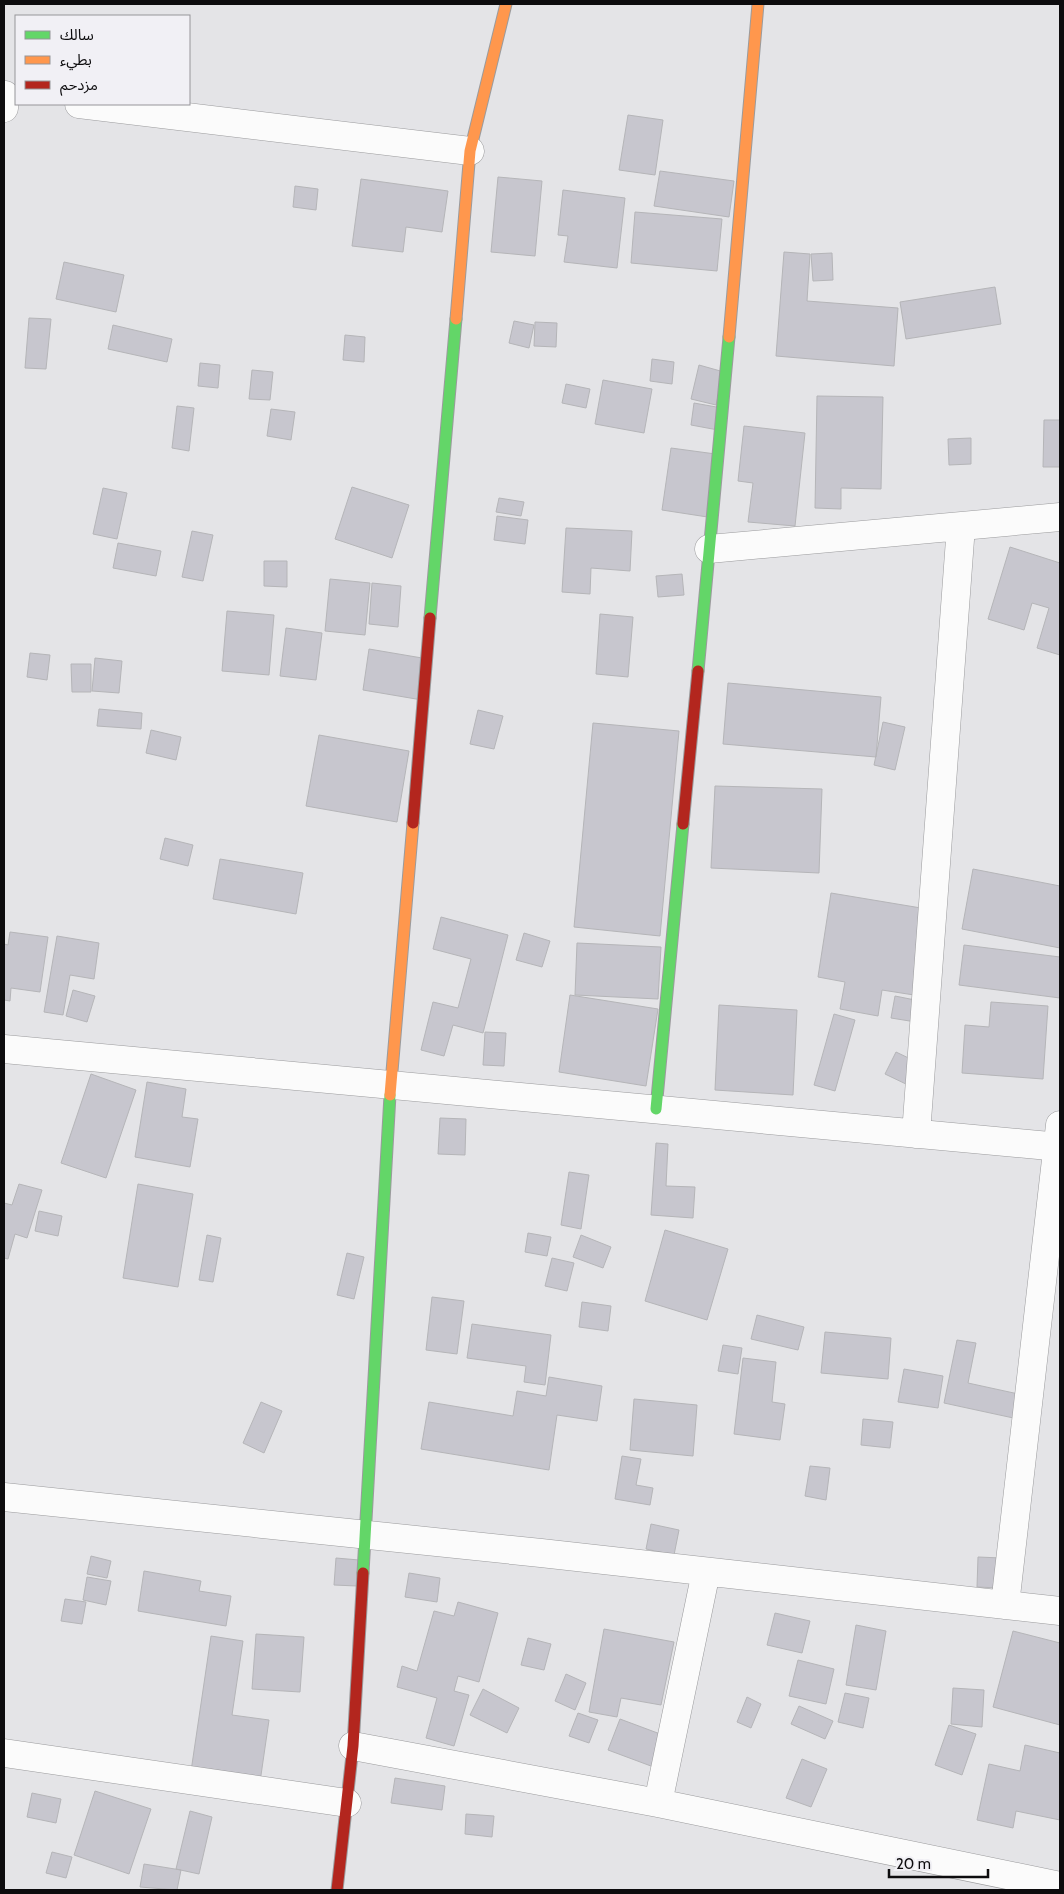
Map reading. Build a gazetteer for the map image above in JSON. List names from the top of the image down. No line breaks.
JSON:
{"legend":["سالك","بطيء","مزدحم"],"scale_bar":"20 m"}
